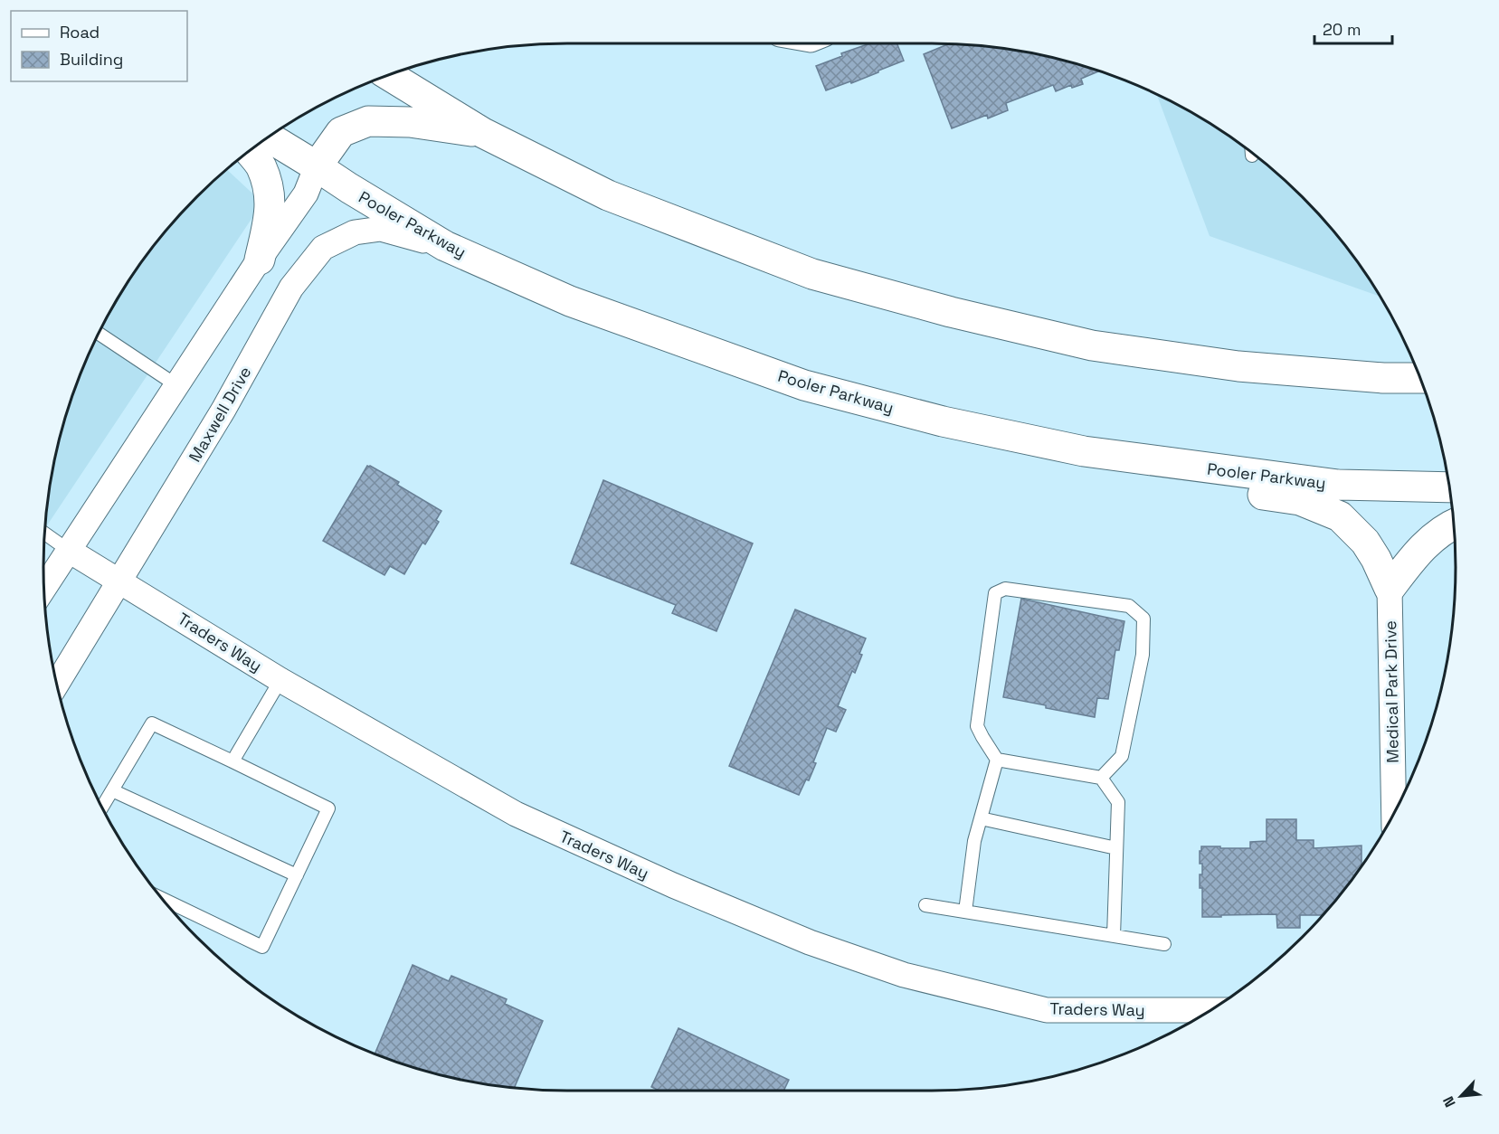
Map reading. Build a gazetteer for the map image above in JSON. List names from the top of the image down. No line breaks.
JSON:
{"streets":{"main road":["Pooler Parkway"],"street":["Maxwell Drive","Traders Way","Medical Park Drive"]},"crossings":[["Pooler Parkway","Maxwell Drive"],["Maxwell Drive","Traders Way"]],"legend":["Road","Building"],"scale_bar":"20 m","north":"bottom left"}
